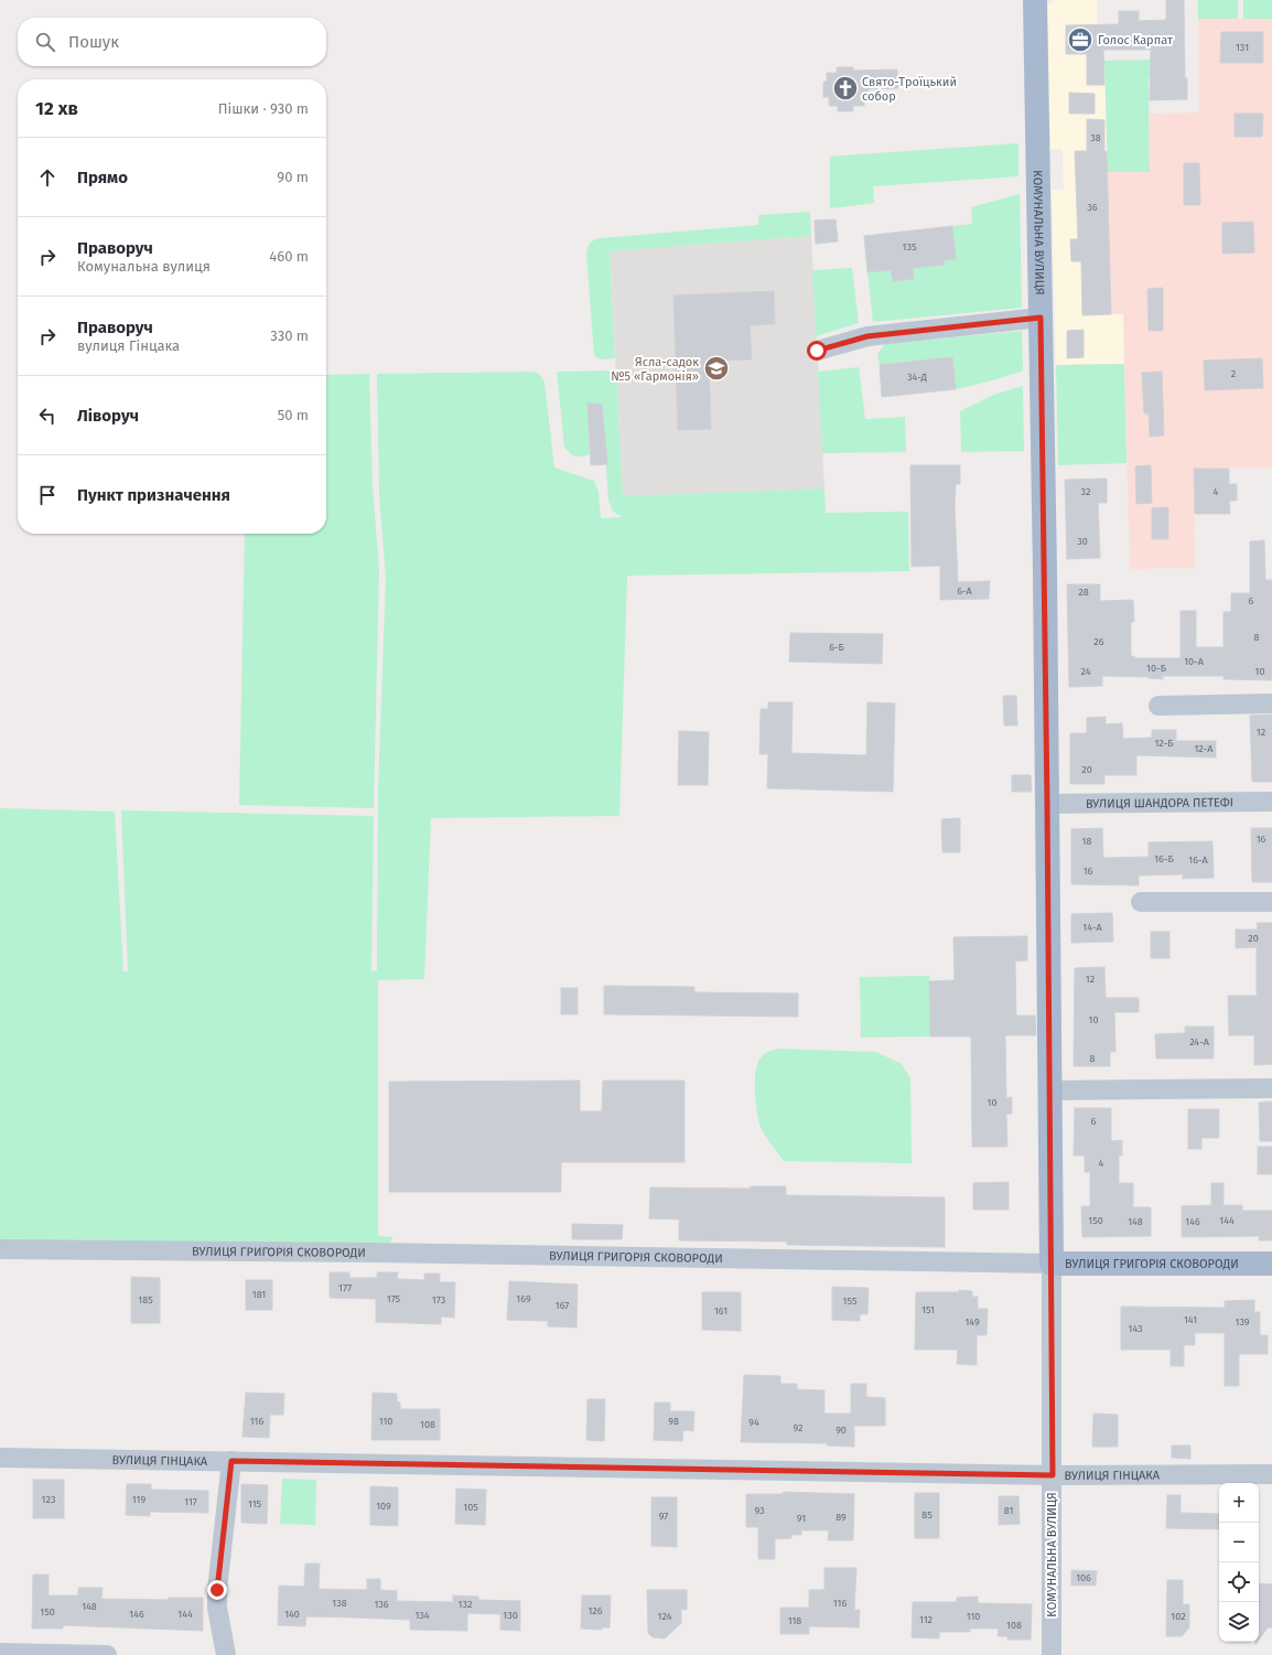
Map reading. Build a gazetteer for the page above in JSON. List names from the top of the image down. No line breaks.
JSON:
{"streets":{"main road":["КОМУНАЛЬНА ВУЛИЦЯ","ВУЛИЦЯ ГРИГОРІЯ СКОВОРОДИ"],"street":["ВУЛИЦЯ ШАНДОРА ПЕТЕФІ","ВУЛИЦЯ ГІНЦАКА"]},"crossings":[["КОМУНАЛЬНА ВУЛИЦЯ","ВУЛИЦЯ ШАНДОРА ПЕТЕФІ"],["КОМУНАЛЬНА ВУЛИЦЯ","ВУЛИЦЯ ГРИГОРІЯ СКОВОРОДИ"],["КОМУНАЛЬНА ВУЛИЦЯ","ВУЛИЦЯ ГІНЦАКА"]],"places":{"office":["Голос Карпат"],"church":["Свято-Троїцький собор"],"school or university":["Ясла-садок №5 «Гармонія»"]},"house_numbers":["131","38","36","135","2","34-Д","32","4","30","6-А","28","6","8","26","6-Б","10-А","10-Б","24","10","12","12-Б","12-А","20","16","18","16-Б","16-А","16","14-А","20","12","10","24-А","8","10","6","4","150","144","148","146","177","181","175","169","185","173","155","167","151","161","141","149","139","143","116","110","98","94","108","92","90","123","119","117","115","109","105","93","81","85","97","89","91","106","138","116","136","132","148","126","150","146","144","140","134","130","124","110","102","112","118","108"],"page":{"search":"Пошук","heading":["12 хв","Пішки · 930 m"],"list":[["Прямо","90 m"],["Праворуч","Комунальна вулиця","460 m"],["Праворуч","вулиця Гінцака","330 m"],["Ліворуч","50 m"],"Пункт призначення"],"map_buttons":["+","−"]}}
